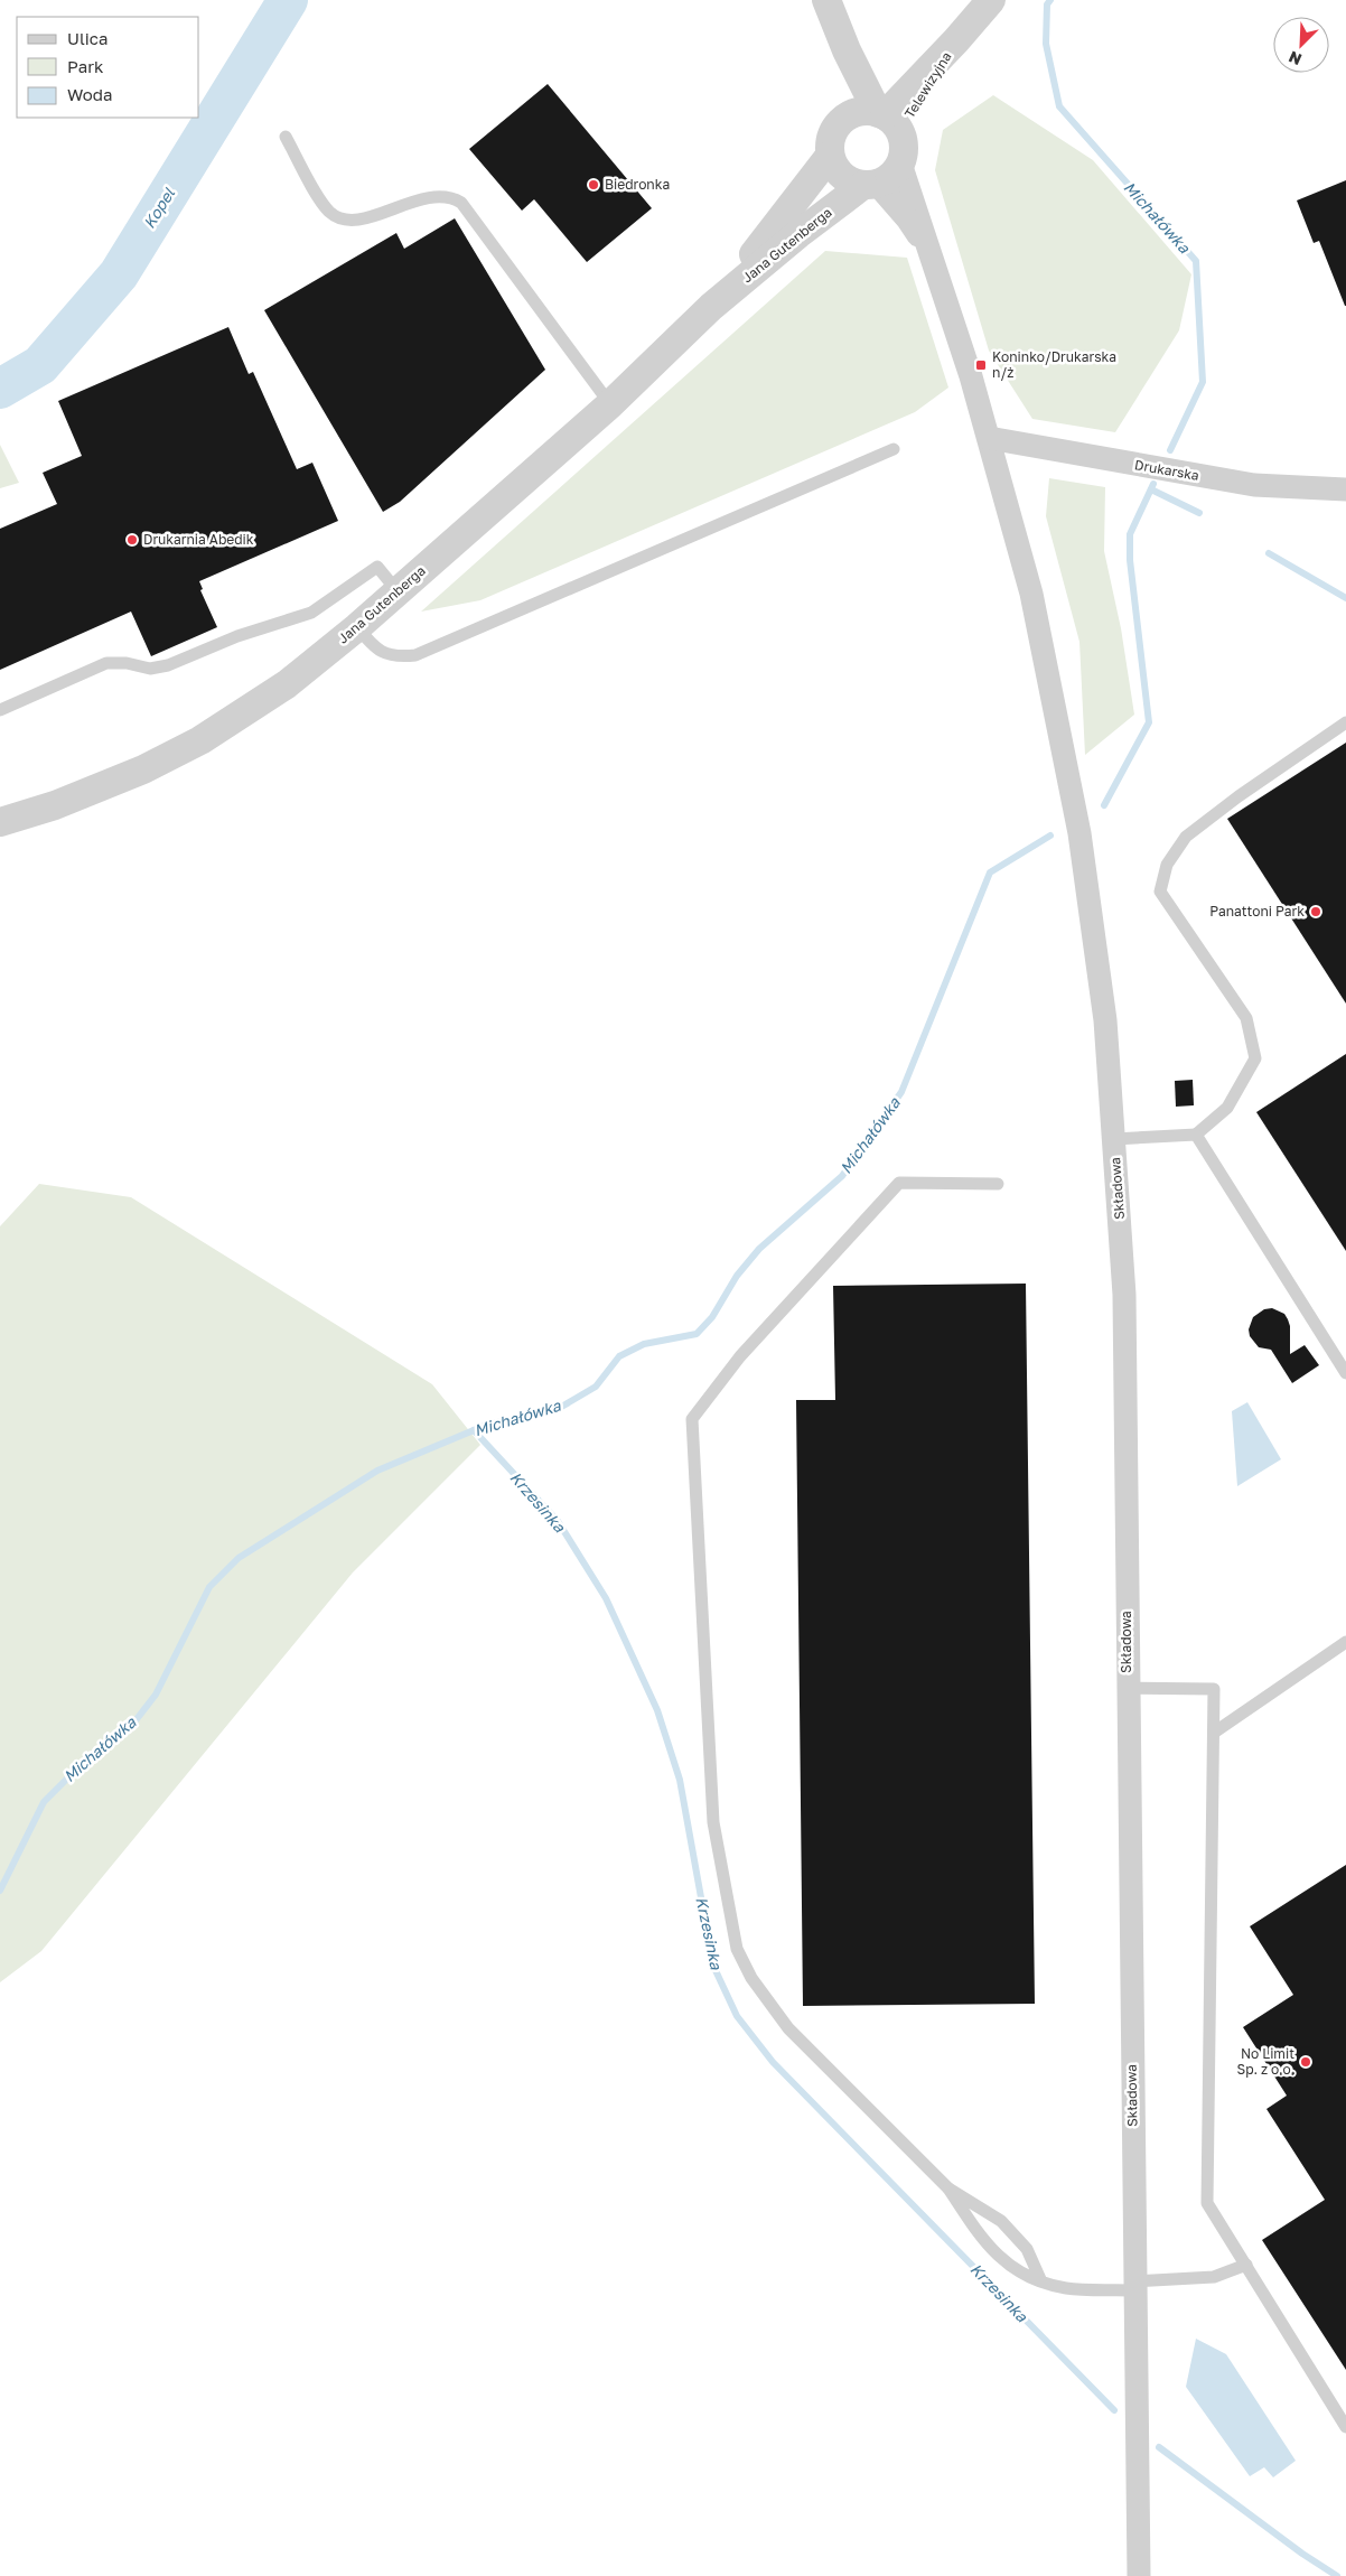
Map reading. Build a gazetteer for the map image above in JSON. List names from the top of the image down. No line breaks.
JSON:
{"streets":{"street":["Telewizyjna","Jana Gutenberga","Drukarska","Składowa"]},"crossings":[["Telewizyjna","Jana Gutenberga"],["Drukarska","Składowa"]],"water":["Kopel","Michałówka","Krzesinka"],"places":{"other":["Biedronka","Drukarnia Abedik","Panattoni Park","No Limit Sp. z o.o."],"transit":["Koninko/Drukarska n/ż"]},"legend":["Ulica","Park","Woda"],"north":"bottom left"}
